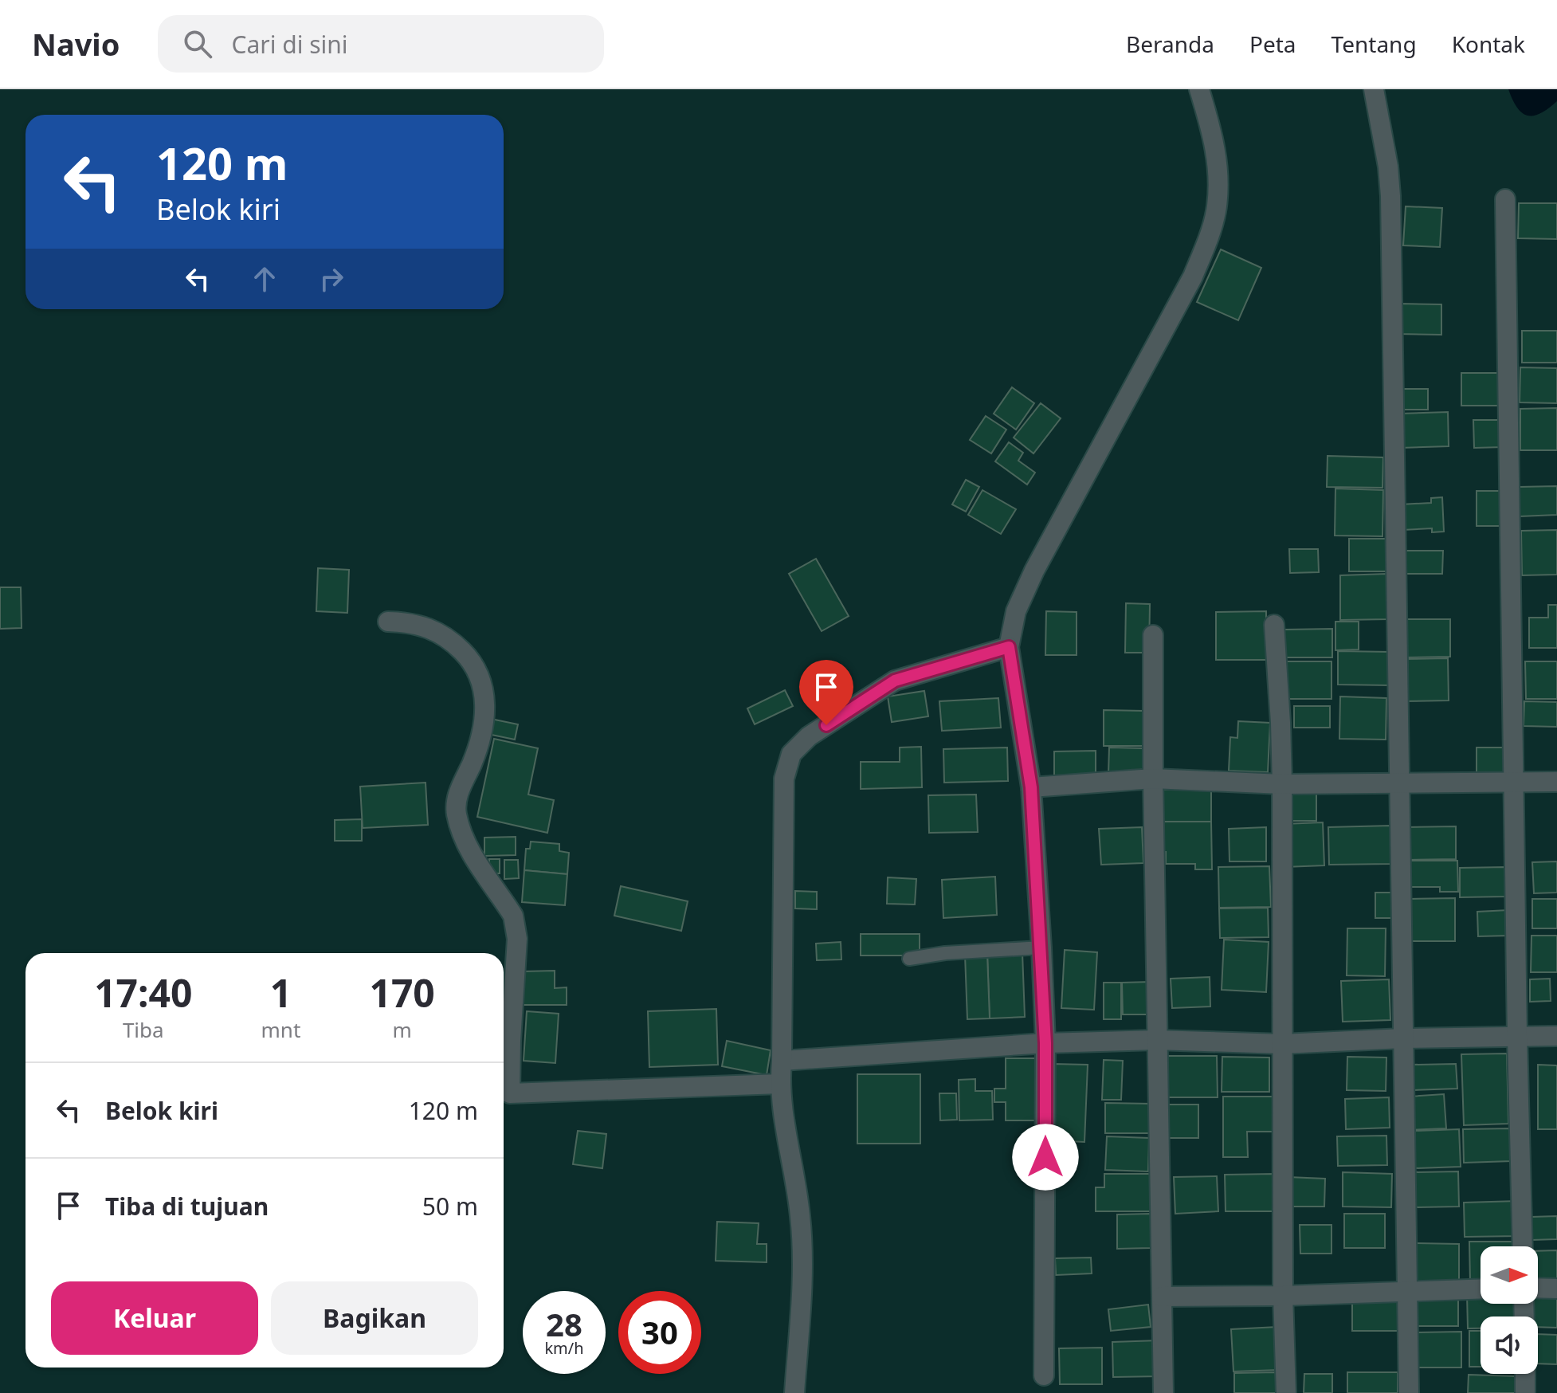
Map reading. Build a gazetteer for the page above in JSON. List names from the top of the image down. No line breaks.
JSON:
{"north":"right","page":{"header":"Navio","search":"Cari di sini","nav":["Beranda","Peta","Tentang","Kontak"],"turn":["120 m","Belok kiri"],"eta":["17:40","Tiba","1","mnt","170","m"],"list":[{"name":"Belok kiri","value":"120 m"},{"name":"Tiba di tujuan","value":"50 m"}],"buttons":["Keluar","Bagikan"],"speed":"28 km/h","limit":"30"}}
